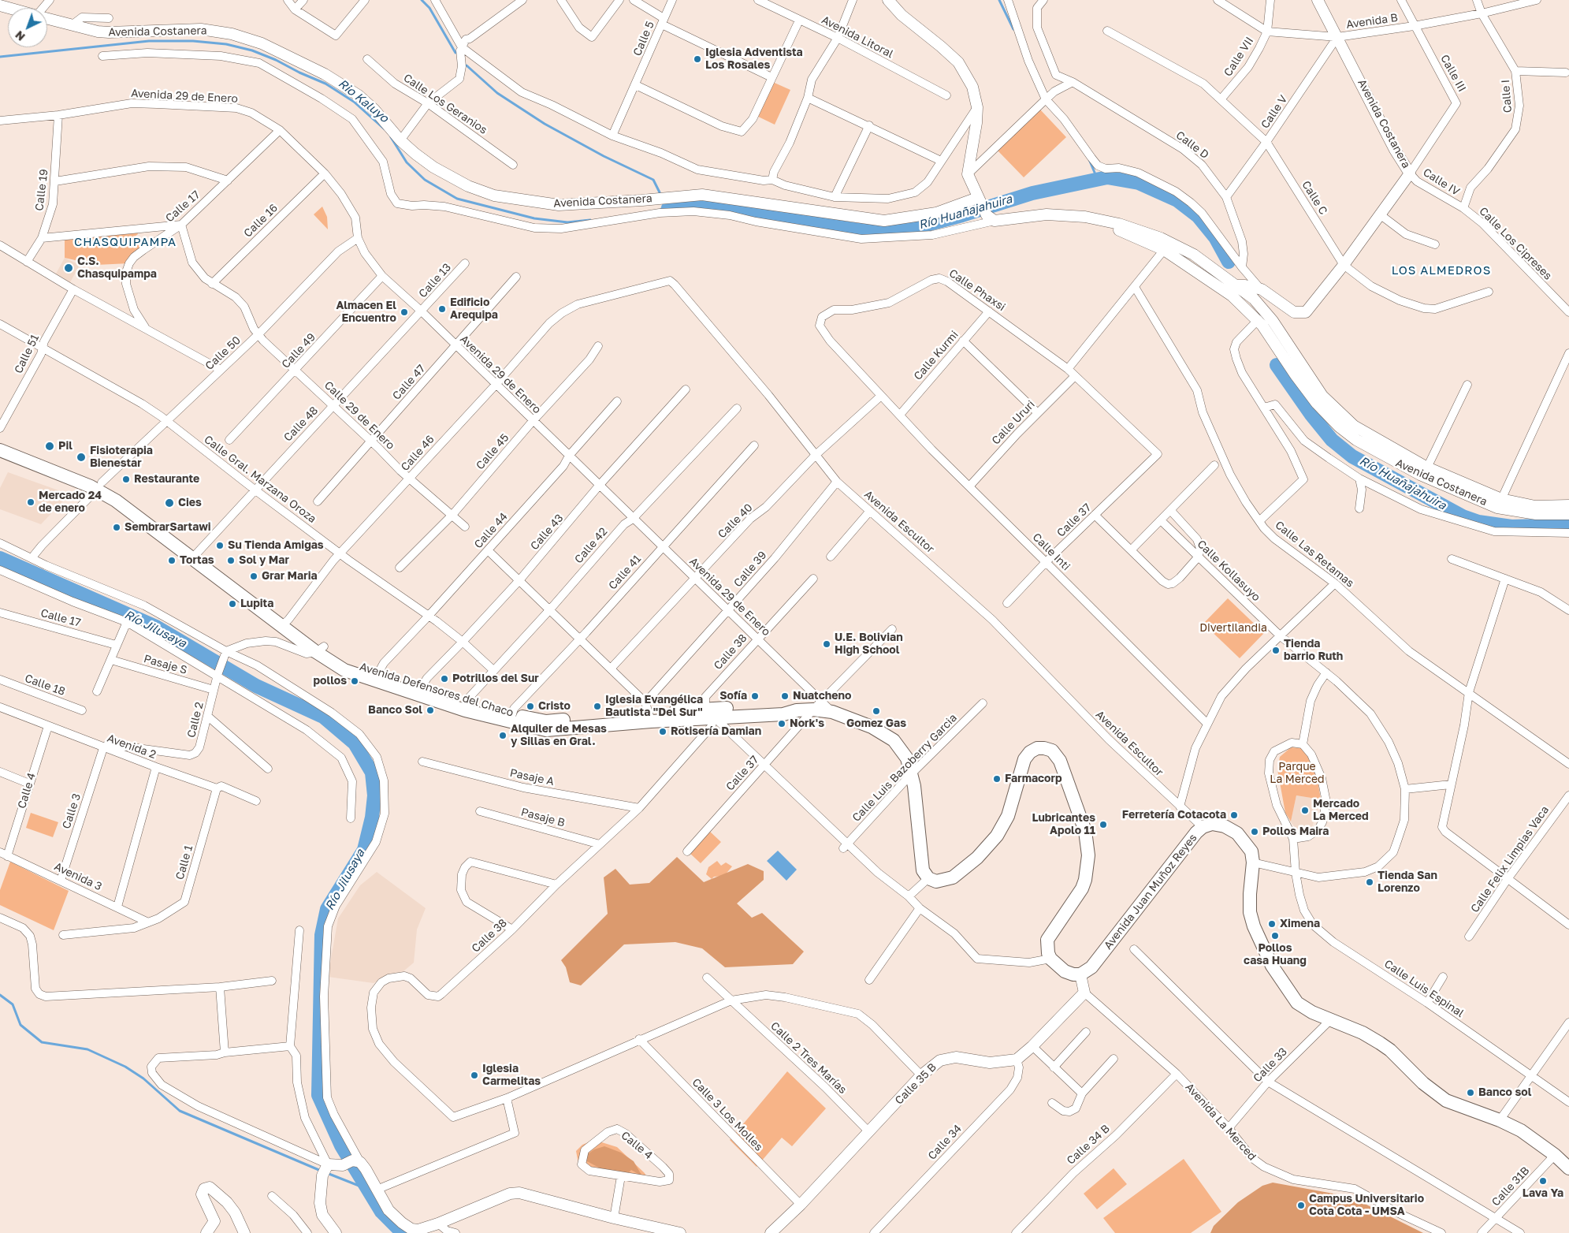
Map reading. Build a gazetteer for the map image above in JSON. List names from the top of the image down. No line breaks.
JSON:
{"streets":{"main road":["Avenida Costanera","Avenida Defensores del Chaco","Avenida Juan Muñoz Reyes","Calle 35 B"],"street":["Avenida B","Avenida Litoral","Calle 5","Calle VII","Calle III","Avenida 29 de Enero","Calle I","Calle Los Geranios","Calle V","Calle D","Calle IV","Calle 19","Calle C","Calle 17","Calle 16","Calle Los Cipreses","Calle 13","Calle Phaxsi","Calle 49","Calle 50","Calle 51","Calle Kurmi","Calle 47","Calle 29 de Enero","Calle Ururi","Calle 48","Calle 45","Calle 46","Calle Gral. Marzana Oroza","Calle 37","Calle 40","Avenida Escultor","Calle 44","Calle 43","Calle 42","Calle Inti","Calle Las Retamas","Calle 39","Calle Kollasuyo","Calle 41","Calle 38","Pasaje S","Calle 18","Calle 2","Avenida 2","Calle Luis Bazoberry Garcia","Pasaje A","Calle 4","Calle 3","Pasaje B","Calle Felix Limpias Vaca","Calle 1","Avenida 3","Calle Luis Espinal","Calle 2 Tres Marías","Calle 33","Calle 3 Los Molles","Avenida La Merced","Calle 34","Calle 34 B","Calle 31B"]},"crossings":[["Avenida B","Avenida Costanera"],["Avenida B","Calle VII"],["Avenida B","Calle III"],["Avenida B","Calle I"],["Avenida B","Calle V"],["Avenida Costanera","Calle III"],["Avenida Costanera","Calle V"],["Avenida Costanera","Calle IV"],["Avenida Costanera","Calle C"],["Calle VII","Calle C"],["Calle III","Calle IV"],["Avenida 29 de Enero","Calle 19"],["Avenida 29 de Enero","Calle 17"],["Avenida 29 de Enero","Calle 16"],["Avenida 29 de Enero","Calle 13"],["Avenida 29 de Enero","Calle 49"],["Avenida 29 de Enero","Calle 50"],["Avenida 29 de Enero","Calle 47"],["Avenida 29 de Enero","Calle 48"],["Avenida 29 de Enero","Calle 45"],["Avenida 29 de Enero","Calle 46"],["Avenida 29 de Enero","Calle 37"],["Avenida 29 de Enero","Calle 40"],["Avenida 29 de Enero","Calle 44"],["Avenida 29 de Enero","Calle 43"],["Avenida 29 de Enero","Calle 42"],["Avenida 29 de Enero","Calle 39"],["Avenida 29 de Enero","Calle 41"],["Avenida 29 de Enero","Calle 38"],["Avenida 29 de Enero","Avenida Defensores del Chaco"],["Calle I","Calle IV"],["Calle I","Calle Los Cipreses"],["Calle V","Calle D"],["Calle V","Calle C"],["Calle IV","Calle Los Cipreses"],["Calle 17","Calle 29 de Enero"],["Calle 16","Calle 29 de Enero"],["Calle 13","Calle 48"],["Calle Phaxsi","Calle Kurmi"],["Calle Phaxsi","Calle Ururi"],["Calle Phaxsi","Calle 37"],["Calle Phaxsi","Calle 40"],["Calle Phaxsi","Calle Inti"],["Calle 49","Calle 29 de Enero"],["Calle 50","Calle 29 de Enero"],["Calle 50","Calle Gral. Marzana Oroza"],["Calle 50","Avenida Defensores del Chaco"],["Calle 51","Calle Gral. Marzana Oroza"],["Calle Kurmi","Calle Inti"],["Calle 47","Calle 29 de Enero"],["Calle 29 de Enero","Calle 48"],["Calle 29 de Enero","Calle 45"],["Calle 29 de Enero","Calle 46"],["Calle Ururi","Calle Inti"],["Calle 48","Calle Gral. Marzana Oroza"],["Calle 48","Avenida Defensores del Chaco"],["Calle 46","Calle Gral. Marzana Oroza"],["Calle 46","Avenida Escultor"],["Calle 46","Avenida Defensores del Chaco"],["Calle Gral. Marzana Oroza","Calle 44"],["Calle Gral. Marzana Oroza","Calle 43"],["Calle Gral. Marzana Oroza","Calle 42"],["Calle 37","Calle Inti"],["Calle 37","Avenida Defensores del Chaco"],["Calle 40","Avenida Escultor"],["Calle 40","Calle Inti"],["Avenida Escultor","Calle 39"],["Avenida Escultor","Avenida Juan Muñoz Reyes"],["Calle 44","Avenida Defensores del Chaco"],["Calle 43","Avenida Defensores del Chaco"],["Calle 42","Avenida Defensores del Chaco"],["Calle 39","Avenida Defensores del Chaco"],["Calle Kollasuyo","Calle Luis Espinal"],["Calle 41","Avenida Defensores del Chaco"],["Calle 38","Avenida Defensores del Chaco"],["Calle 38","Pasaje A"],["Calle 38","Pasaje B"],["Pasaje S","Calle 2"],["Calle 2","Avenida 2"],["Calle 2","Calle 3"],["Avenida 2","Calle 4"],["Avenida 2","Calle 3"],["Avenida 2","Calle 1"],["Calle 4","Avenida 3"],["Calle 3","Avenida 3"],["Calle 1","Avenida 3"],["Avenida Juan Muñoz Reyes","Calle 33"],["Avenida Juan Muñoz Reyes","Calle 31B"],["Calle 2 Tres Marías","Calle 35 B"],["Calle 33","Avenida La Merced"],["Calle 35 B","Calle 3 Los Molles"],["Calle 35 B","Calle 34"],["Avenida La Merced","Calle 34 B"]],"districts":["CHASQUIPAMPA","LOS ALMEDROS"],"water":["Rio Kaluyo","Río Huañajahuira","Río Jilusaya"],"parks":["Divertilandia","Parque La Merced"],"places":["Iglesia Adventista Los Rosales","C.S. Chasquipampa","Edificio Arequipa","Almacen El Encuentro","Pil","Fisioterapia Bienestar","Restaurante","Mercado 24 de enero","Cies","SembrarSartawi","Su Tienda Amigas","Tortas","Sol y Mar","Grar Maria","Lupita","U.E. Bolivian High School","Tienda barrio Ruth","Potrillos del Sur","pollos","Sofía","Nuatcheno","Cristo","Iglesia Evangélica Bautista \"Del Sur\"","Banco Sol","Gomez Gas","Nork's","Rotisería Damian","Alquiler de Mesas y Sillas en Gral.","Farmacorp","Mercado La Merced","Ferretería Cotacota","Lubricantes Apolo 11","Pollos Maira","Tienda San Lorenzo","Ximena","Pollos casa Huang","Iglesia Carmelitas","Banco sol","Lava Ya","Campus Universitario Cota Cota - UMSA"],"north":"bottom left"}
